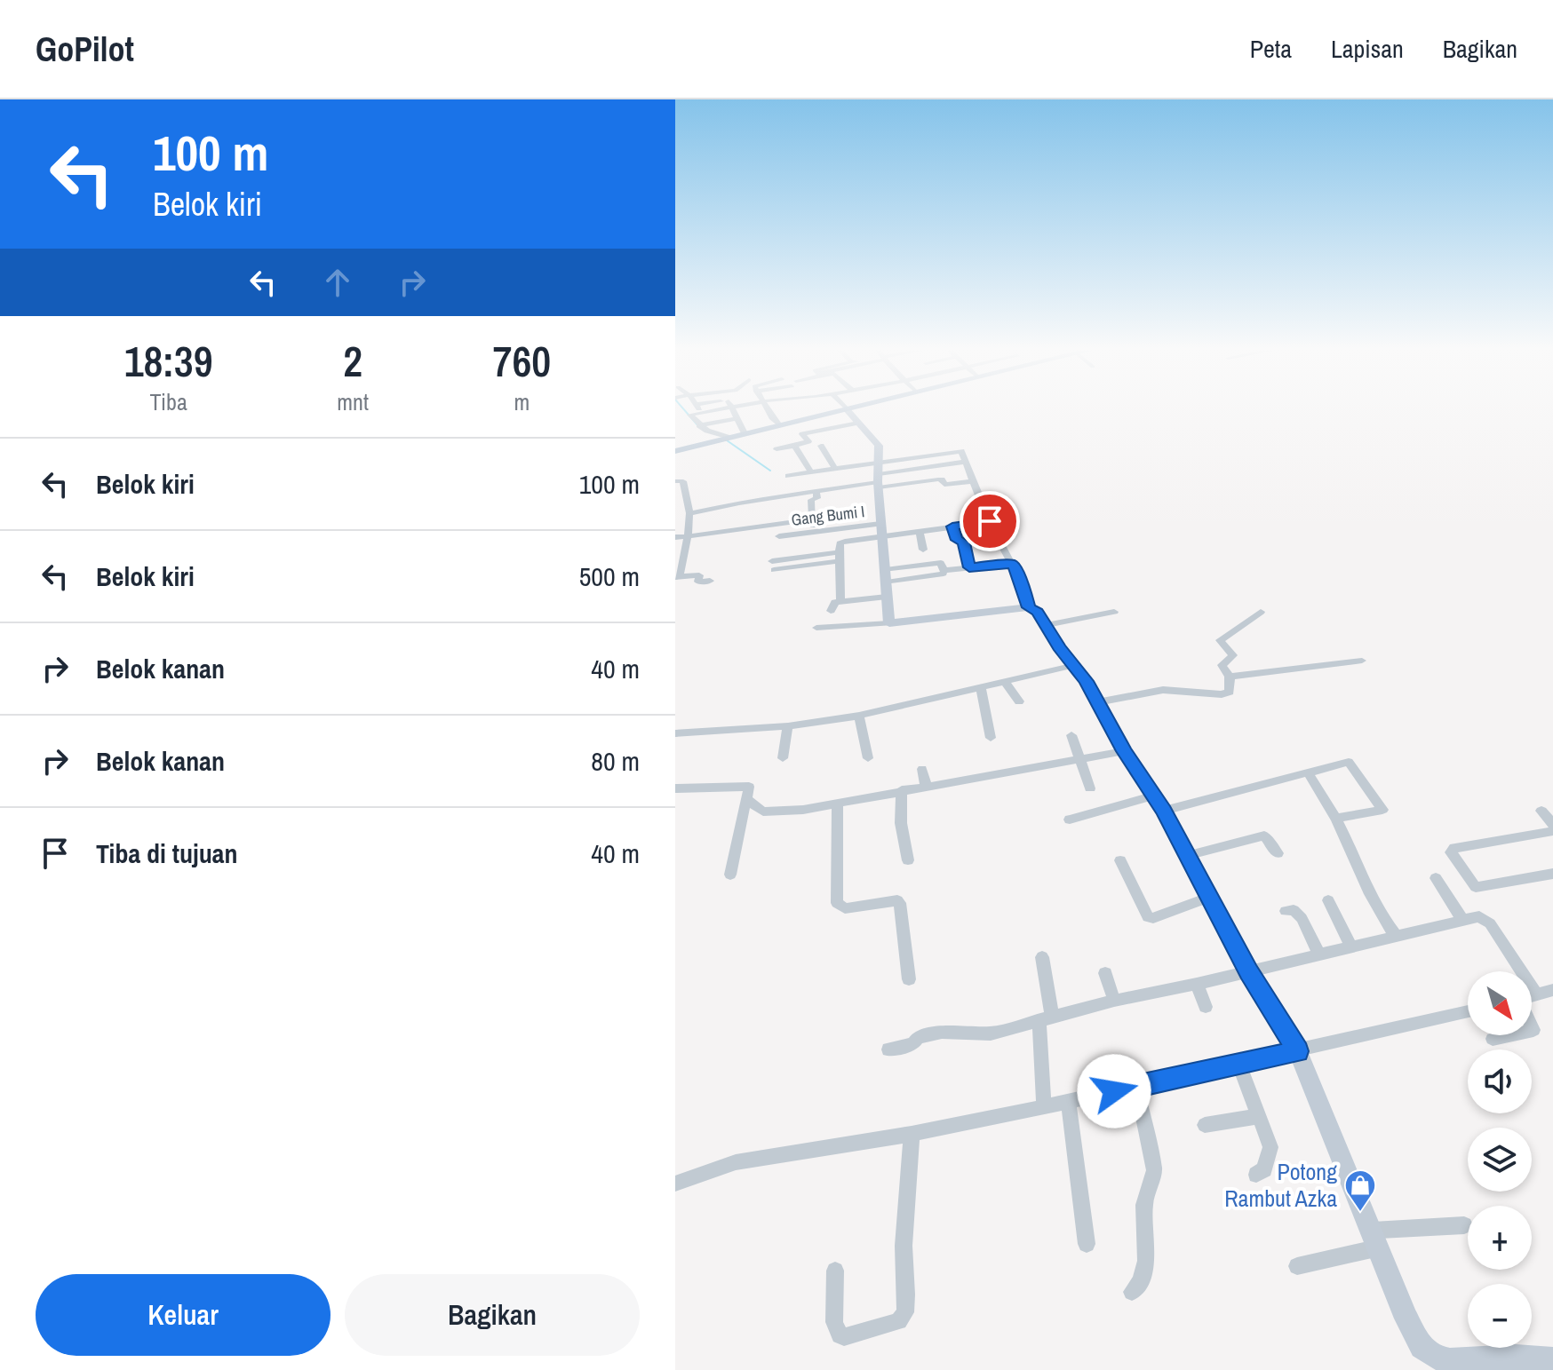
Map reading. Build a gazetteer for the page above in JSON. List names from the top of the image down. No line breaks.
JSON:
{"streets":{"street":["Gang Bumi I"]},"places":{"shop":["Potong Rambut Azka"]},"north":"bottom right","page":{"header":"GoPilot","nav":["Peta","Lapisan","Bagikan"],"turn":["100 m","Belok kiri"],"eta":["18:39","Tiba","2","mnt","760","m"],"list":[{"name":"Belok kiri","value":"100 m"},{"name":"Belok kiri","value":"500 m"},{"name":"Belok kanan","value":"40 m"},{"name":"Belok kanan","value":"80 m"},{"name":"Tiba di tujuan","value":"40 m"}],"map_buttons":["+","−"],"buttons":["Keluar","Bagikan"]}}
